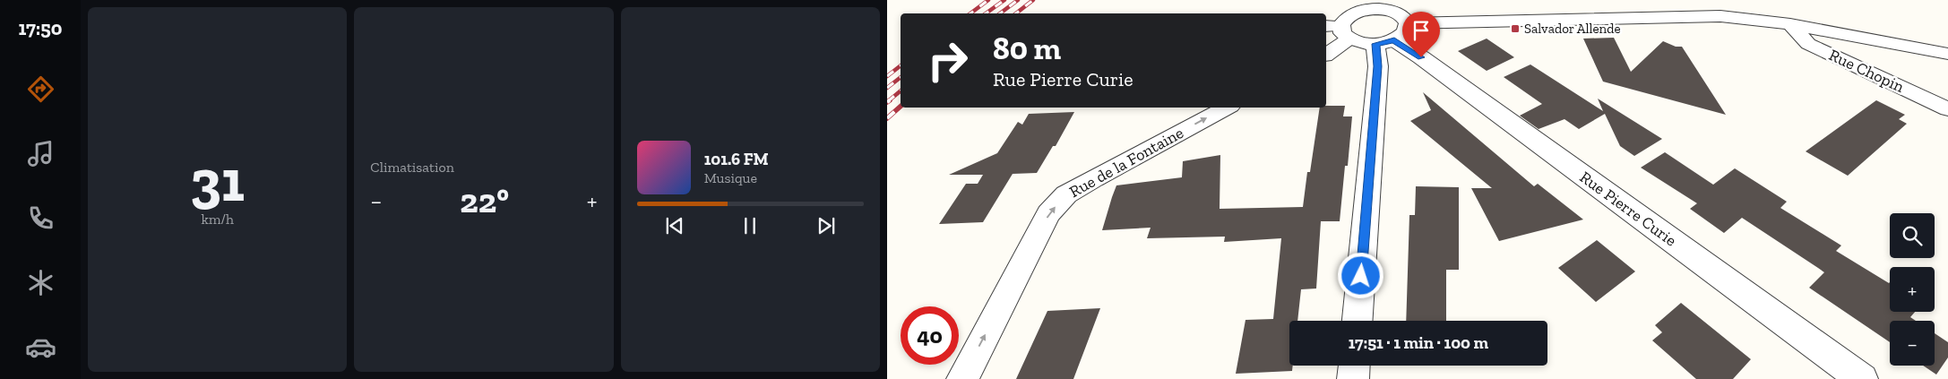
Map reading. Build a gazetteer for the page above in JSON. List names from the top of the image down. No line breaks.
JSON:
{"streets":{"street":["Rue Chopin","Rue de la Fontaine","Rue Pierre Curie"]},"one_way":["Rue de la Fontaine"],"places":{"transit":["Salvador Allende"]},"page":{"tabs":"17:50","tile":[["31","km/h"],"Climatisation"],"turn":["80 m","Rue Pierre Curie"],"song":["101.6 FM","Musique"],"heat":["−","22°","+"],"map_buttons":["+","−"],"limit":"40","trip":"17:51 · 1 min · 100 m"}}
